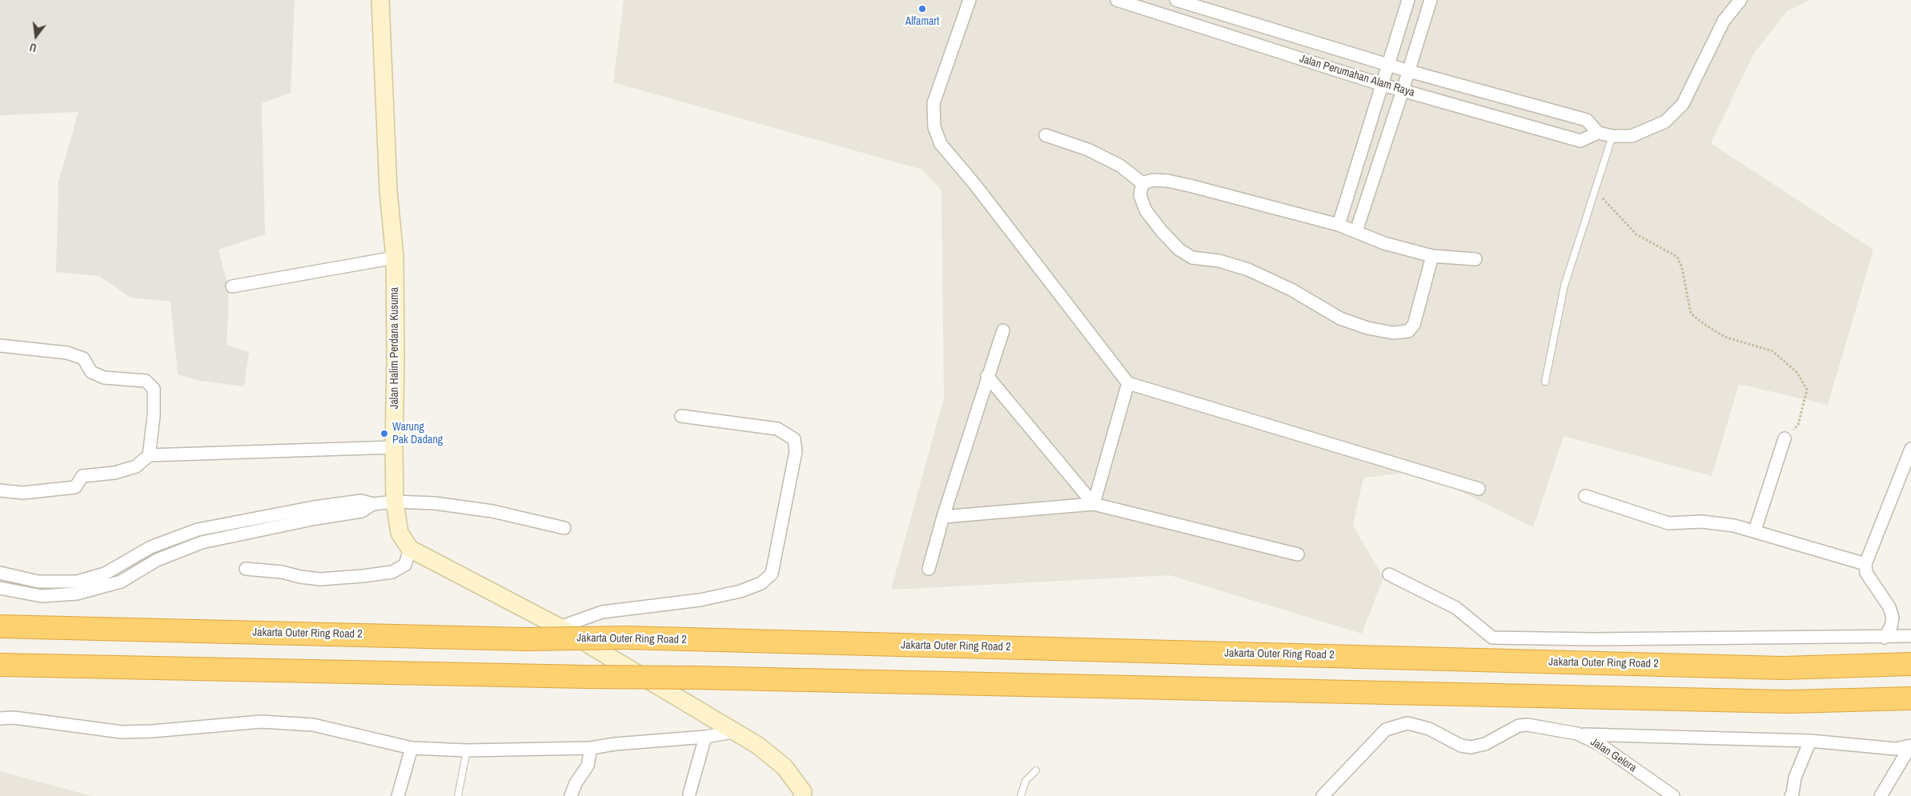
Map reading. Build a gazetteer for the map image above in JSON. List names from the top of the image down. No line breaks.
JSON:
{"streets":{"highway":["Jakarta Outer Ring Road 2"],"main road":["Jalan Halim Perdana Kusuma"],"street":["Jalan Perumahan Alam Raya","Jalan Gelora"]},"places":["Alfamart","Warung Pak Dadang"],"north":"bottom"}
